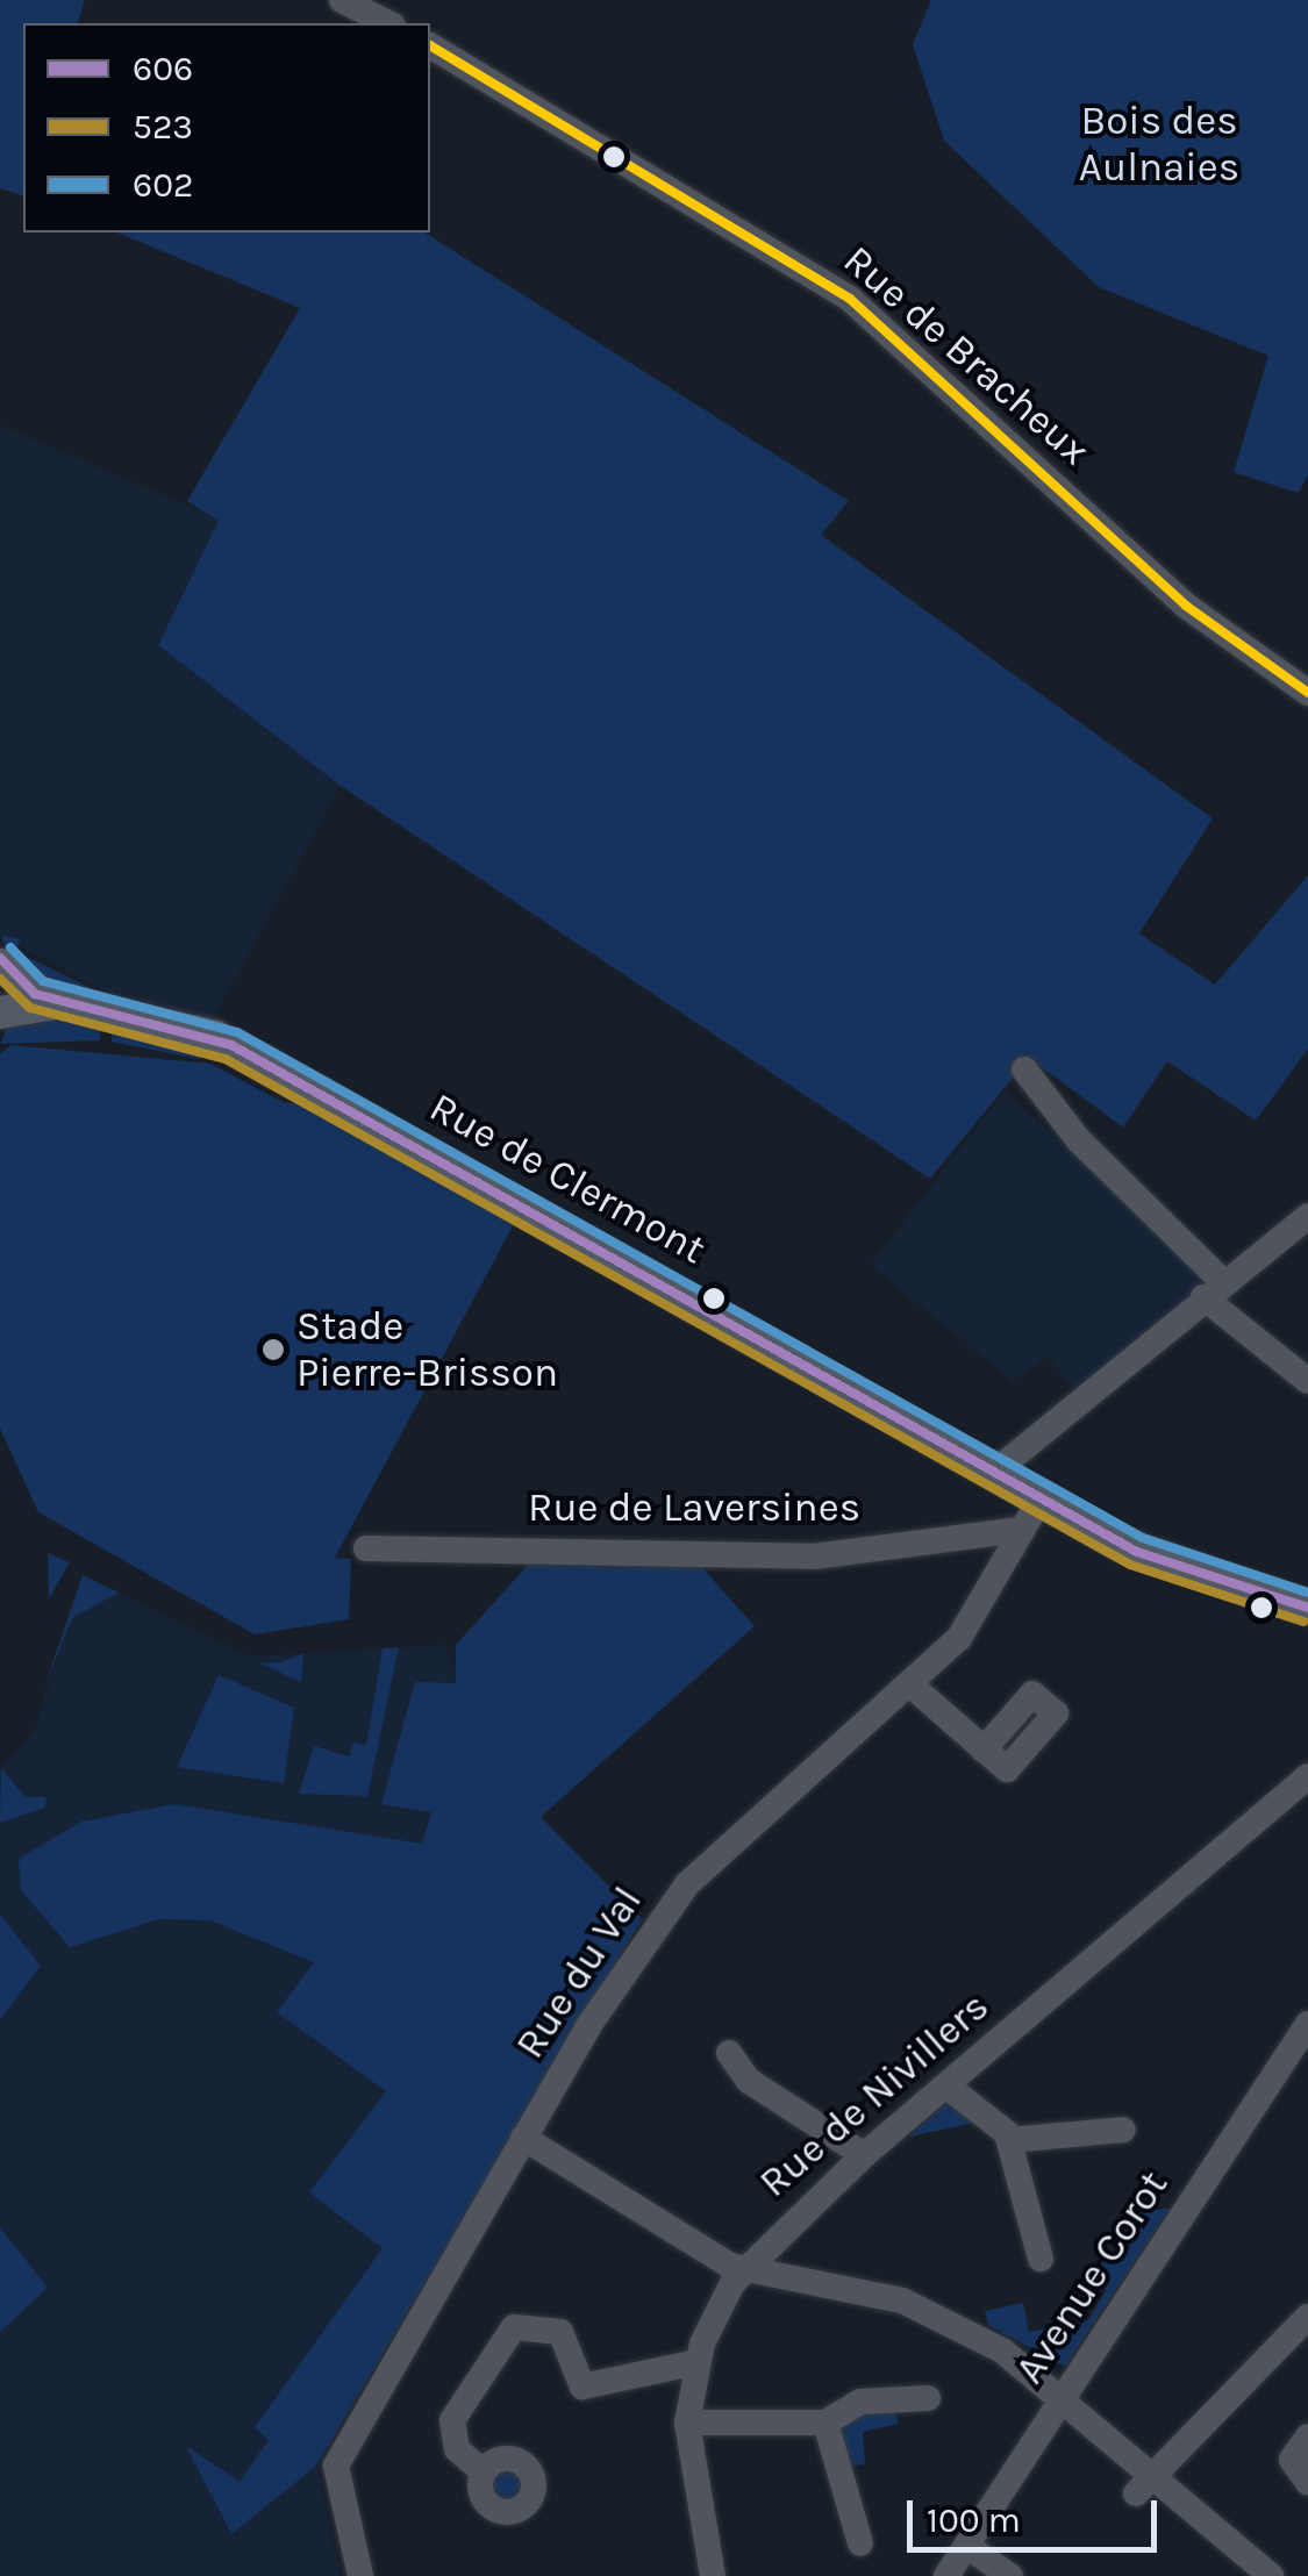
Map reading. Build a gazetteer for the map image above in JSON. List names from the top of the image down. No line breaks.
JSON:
{"streets":{"main road":["Rue de Clermont"],"street":["Rue de Bracheux","Rue de Laversines","Rue du Val","Rue de Nivillers","Avenue Corot"]},"crossings":[["Rue de Clermont","Rue du Val"],["Rue de Laversines","Rue du Val"]],"parks":["Bois des Aulnaies"],"places":["Stade Pierre-Brisson"],"lines":["transit line 602","transit line 606","transit line 523"],"legend":["606","523","602"],"scale_bar":"100 m"}
